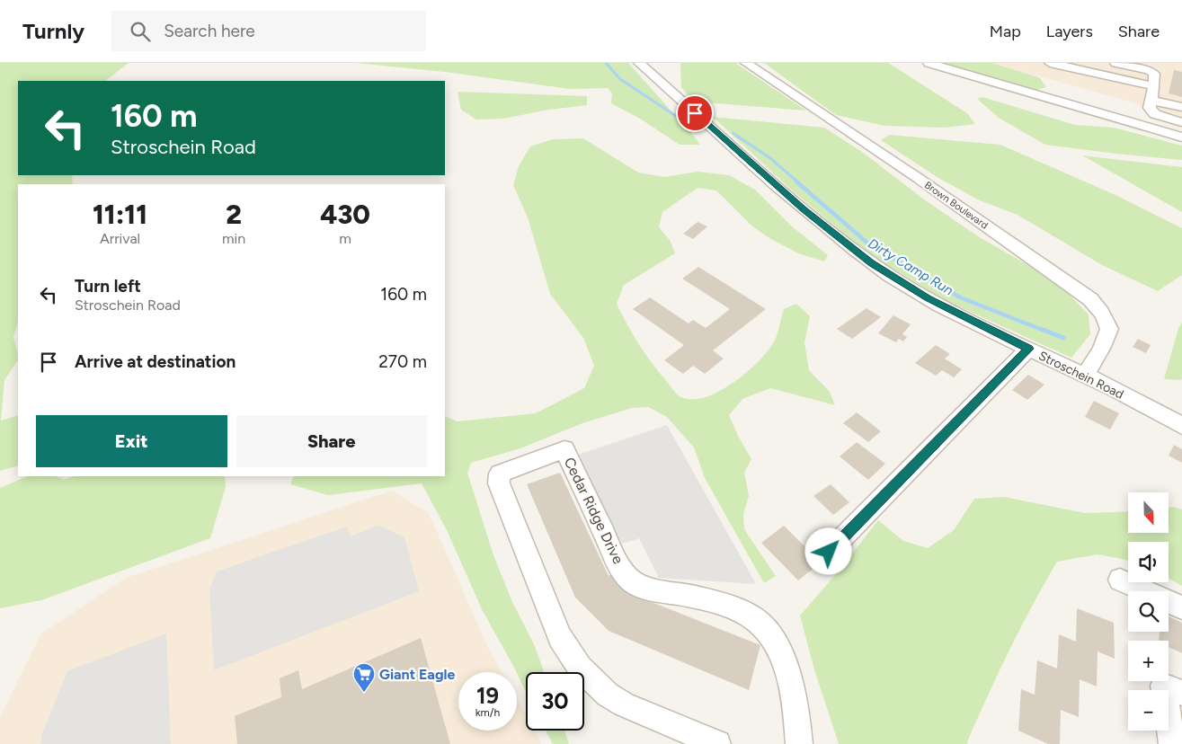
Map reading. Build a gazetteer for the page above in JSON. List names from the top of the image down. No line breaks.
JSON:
{"streets":{"street":["Brown Boulevard","Stroschein Road","Cedar Ridge Drive"]},"crossings":[["Brown Boulevard","Stroschein Road"]],"water":["Dirty Camp Run"],"places":{"supermarket":["Giant Eagle"]},"north":"bottom","page":{"header":"Turnly","search":"Search here","nav":["Map","Layers","Share"],"turn":["160 m","Stroschein Road"],"eta":["11:11","Arrival","2","min","430","m"],"list":[{"name":"Turn left","note":"Stroschein Road","value":"160 m"},{"name":"Arrive at destination","value":"270 m"}],"buttons":["Exit","Share"],"map_buttons":["+","−"],"speed":"19 km/h","limit":"30"}}
